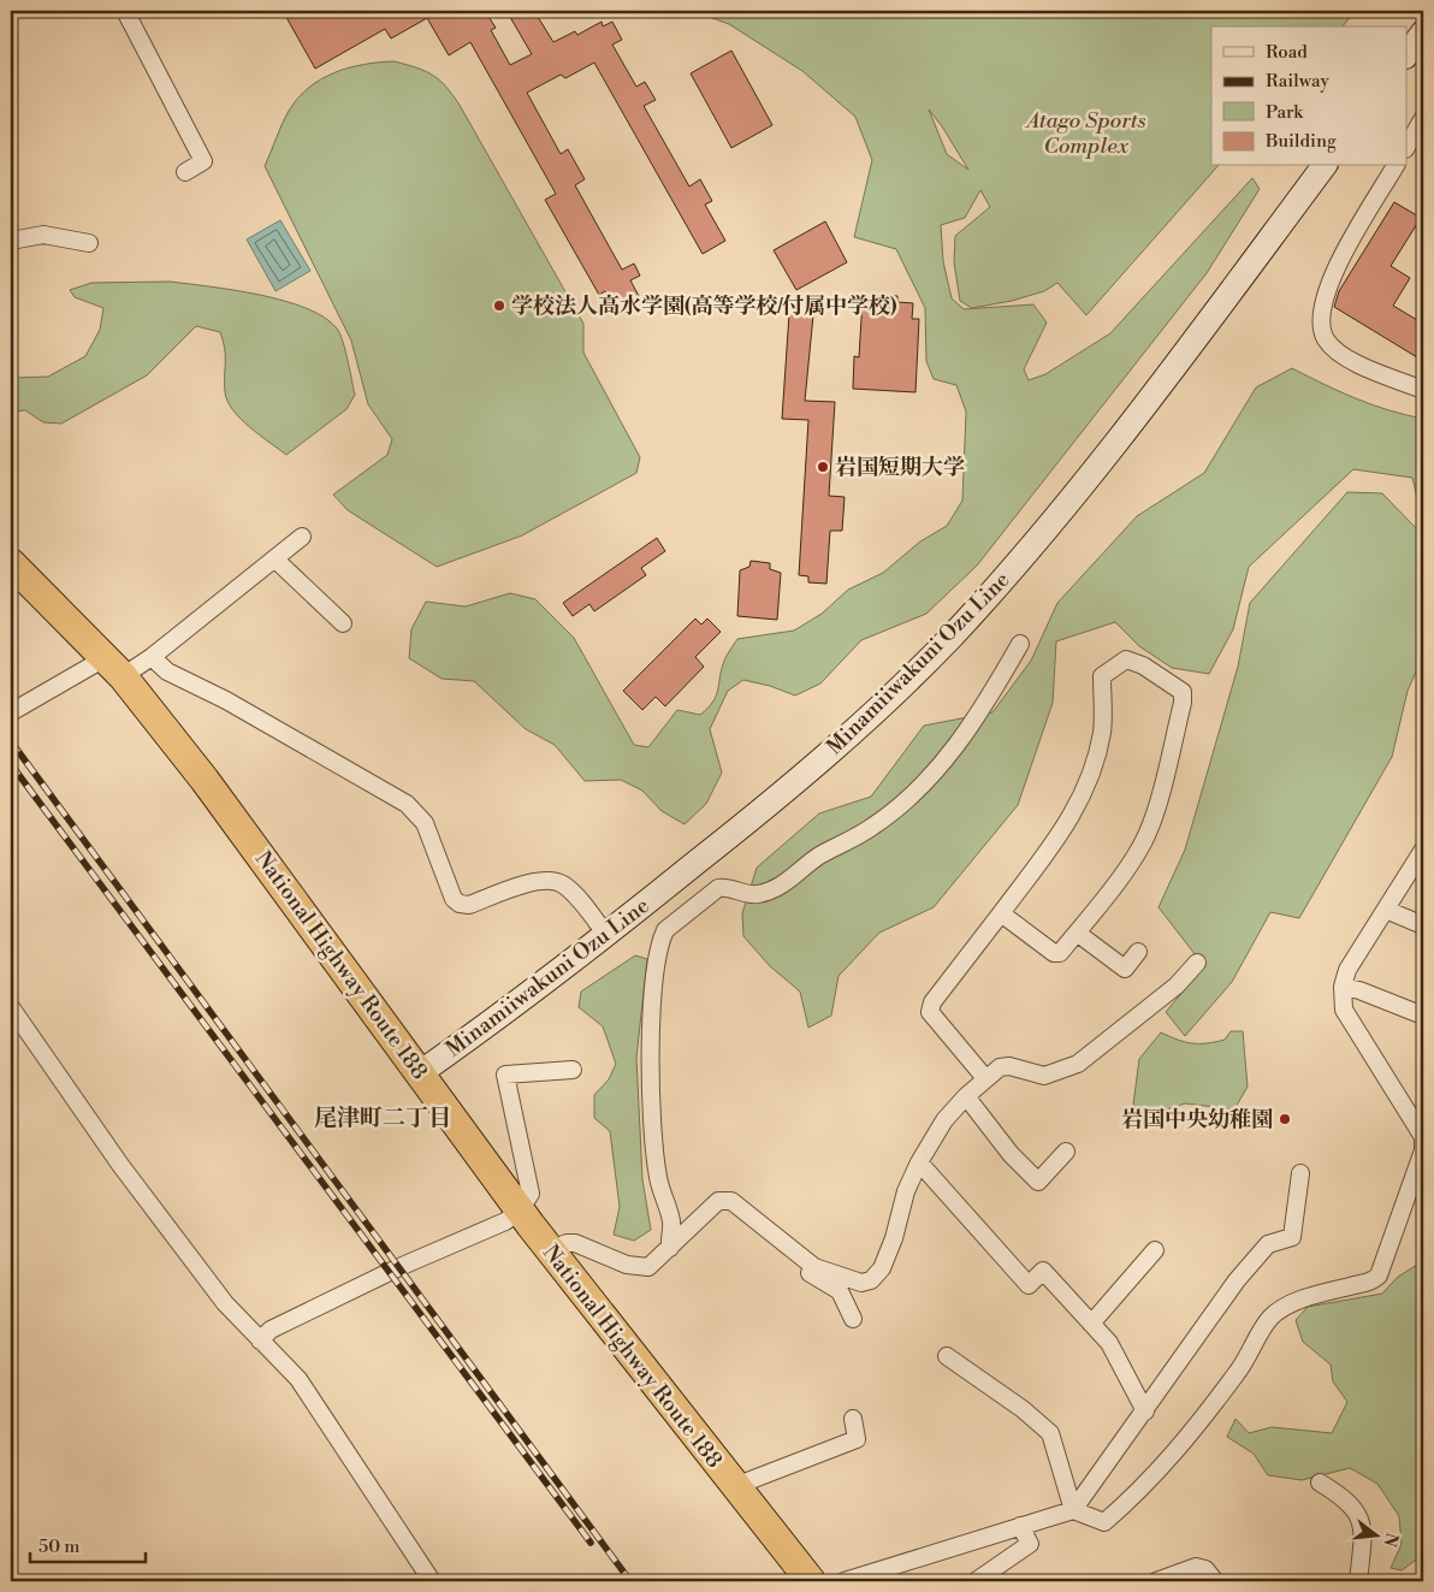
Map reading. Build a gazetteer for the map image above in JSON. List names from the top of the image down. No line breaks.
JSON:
{"streets":{"highway":["National Highway Route 188"],"main road":["Minamiiwakuni Ozu Line"]},"crossings":[["Minamiiwakuni Ozu Line","National Highway Route 188"]],"districts":["尾津町二丁目"],"parks":["Atago Sports Complex"],"places":["学校法人高水学園(高等学校/付属中学校)","岩国短期大学","岩国中央幼稚園"],"legend":["Road","Railway","Park","Building"],"scale_bar":"50 m","north":"right"}
